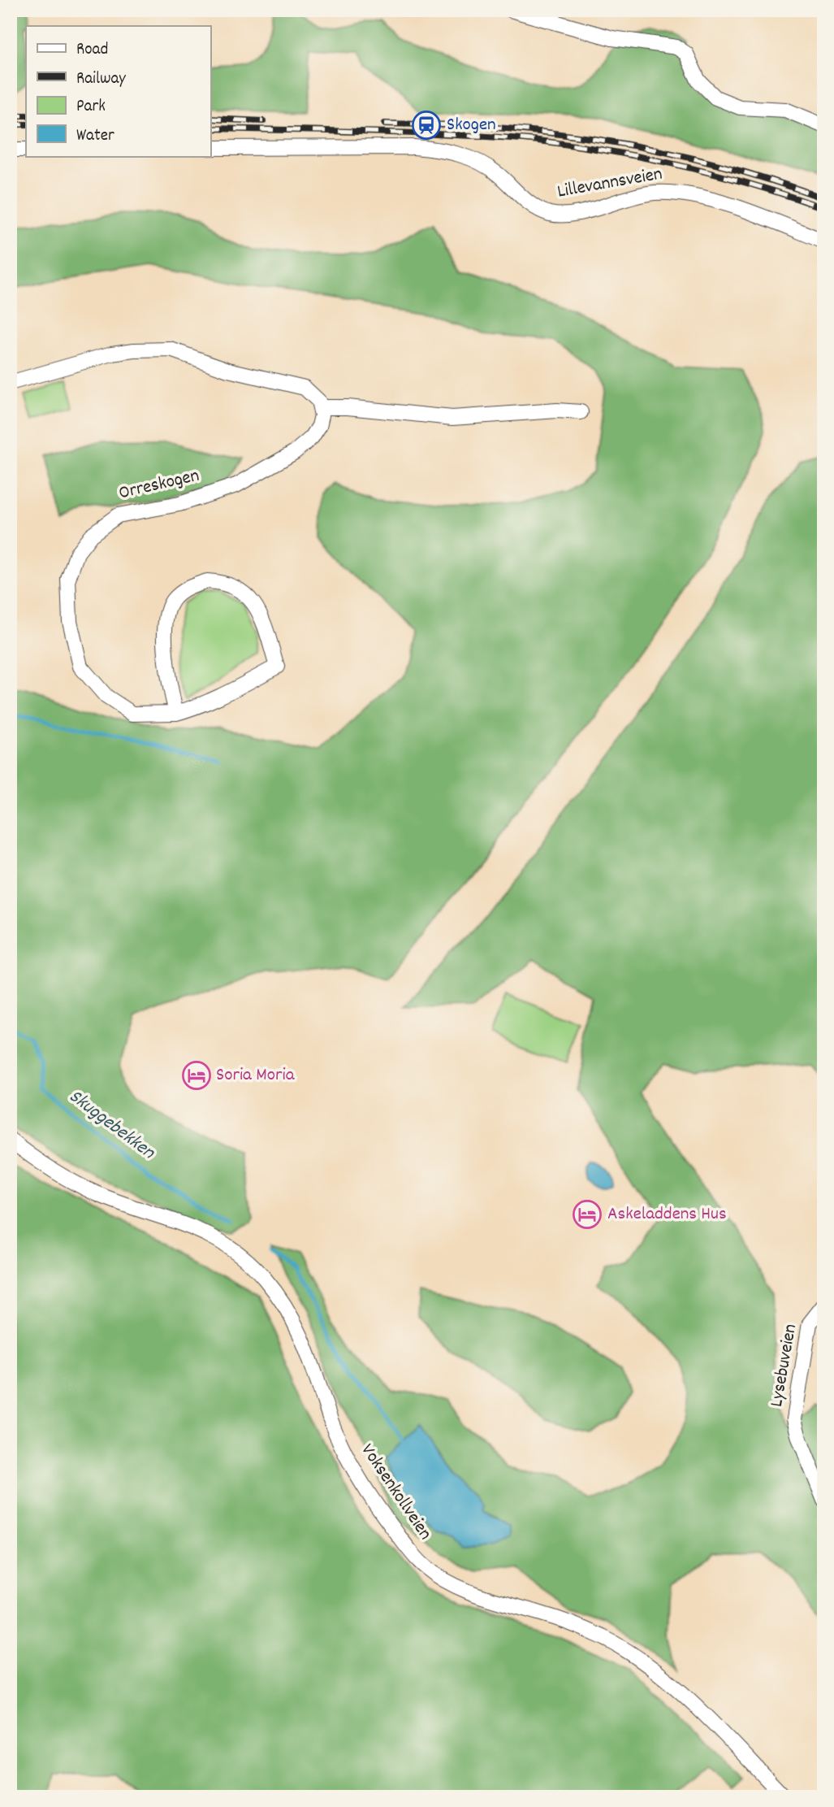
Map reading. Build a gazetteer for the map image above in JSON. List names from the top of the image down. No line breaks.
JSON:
{"streets":{"street":["Lillevannsveien","Orreskogen","Lysebuveien","Voksenkollveien"]},"water":["Skuggebekken"],"places":{"station":["Skogen"],"hotel":["Soria Moria","Askeladdens Hus"]},"legend":["Road","Railway","Park","Water"]}
